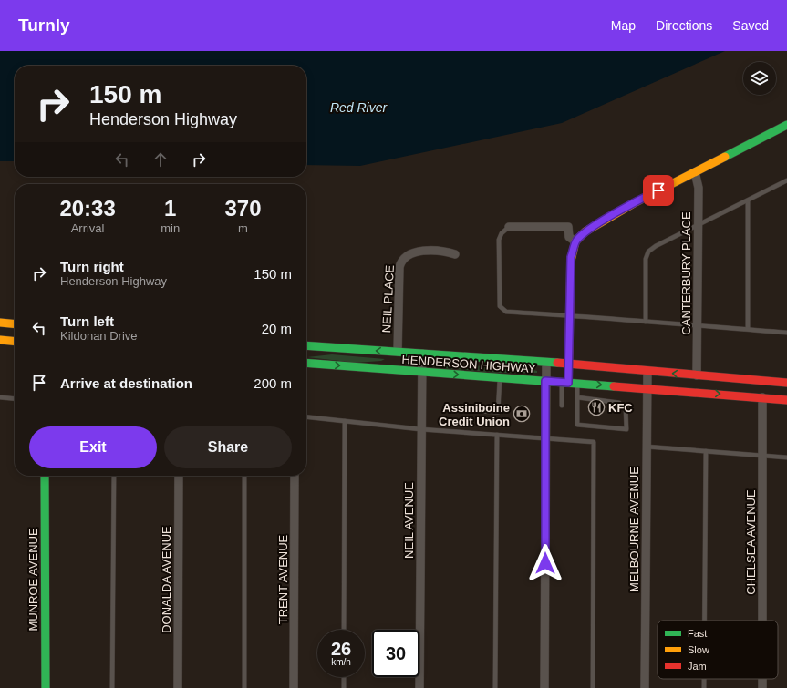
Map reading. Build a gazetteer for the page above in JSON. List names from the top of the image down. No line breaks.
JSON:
{"streets":{"main road":["HENDERSON HIGHWAY","MUNROE AVENUE"],"street":["CANTERBURY PLACE","NEIL PLACE","NEIL AVENUE","MELBOURNE AVENUE","CHELSEA AVENUE","DONALDA AVENUE","TRENT AVENUE"]},"crossings":[["CANTERBURY PLACE","HENDERSON HIGHWAY"],["NEIL PLACE","HENDERSON HIGHWAY"],["HENDERSON HIGHWAY","NEIL AVENUE"],["HENDERSON HIGHWAY","MELBOURNE AVENUE"],["HENDERSON HIGHWAY","CHELSEA AVENUE"]],"water":["Red River"],"places":{"restaurant":["KFC"],"bank":["Assiniboine Credit Union"]},"legend":["Fast","Slow","Jam"],"page":{"header":"Turnly","nav":["Map","Directions","Saved"],"turn":["150 m","Henderson Highway"],"eta":["20:33","Arrival","1","min","370","m"],"list":[{"name":"Turn right","note":"Henderson Highway","value":"150 m"},{"name":"Turn left","note":"Kildonan Drive","value":"20 m"},{"name":"Arrive at destination","value":"200 m"}],"buttons":["Exit","Share"],"speed":"26 km/h","limit":"30"}}
